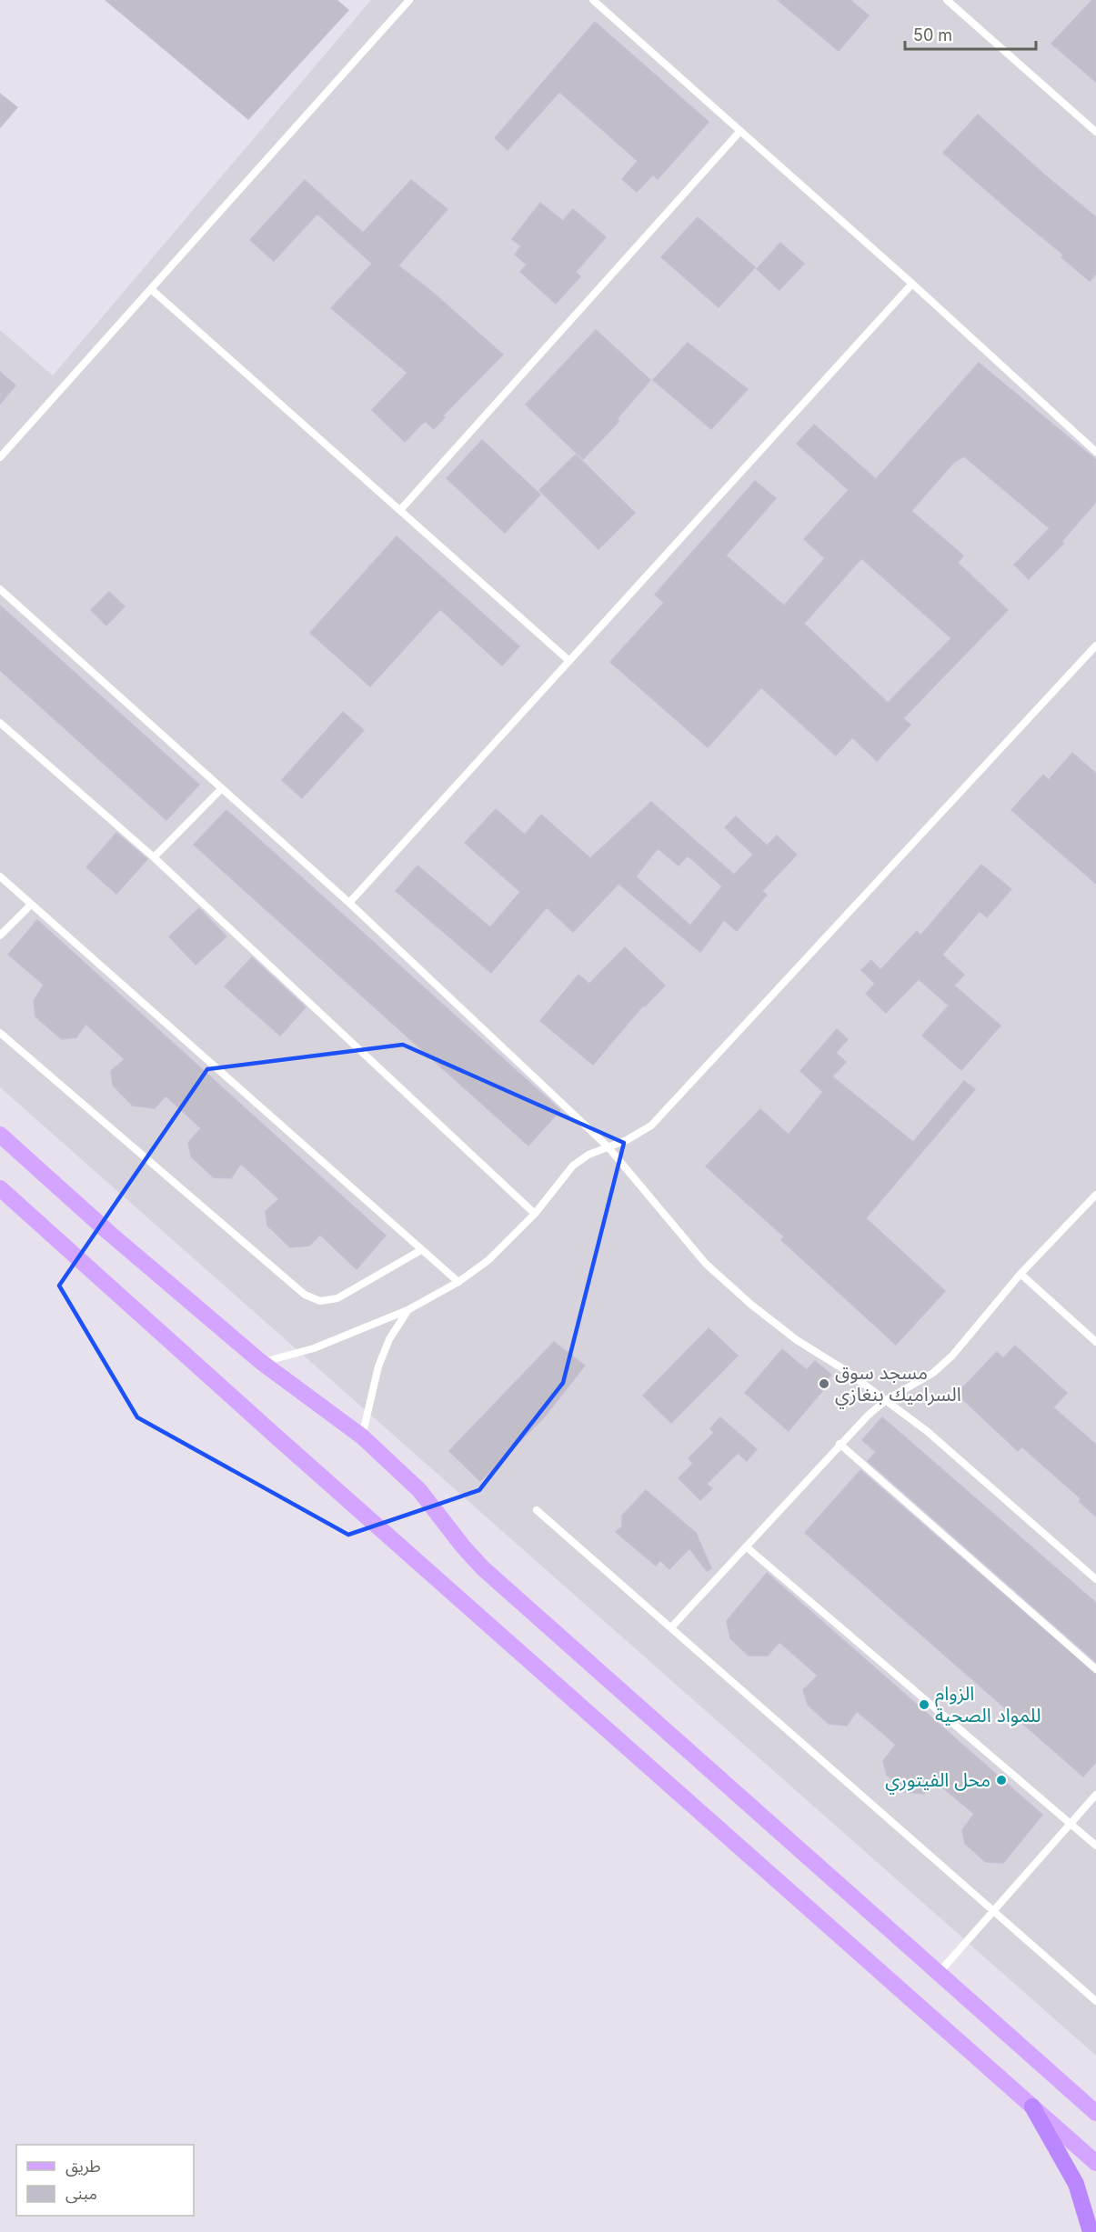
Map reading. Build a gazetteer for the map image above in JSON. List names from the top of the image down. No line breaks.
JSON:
{"places":["مسجد سوق السراميك بنغازي","الزوام للمواد الصحية","محل الفيتوري"],"legend":["طريق","مبنى"],"scale_bar":"50 m"}
